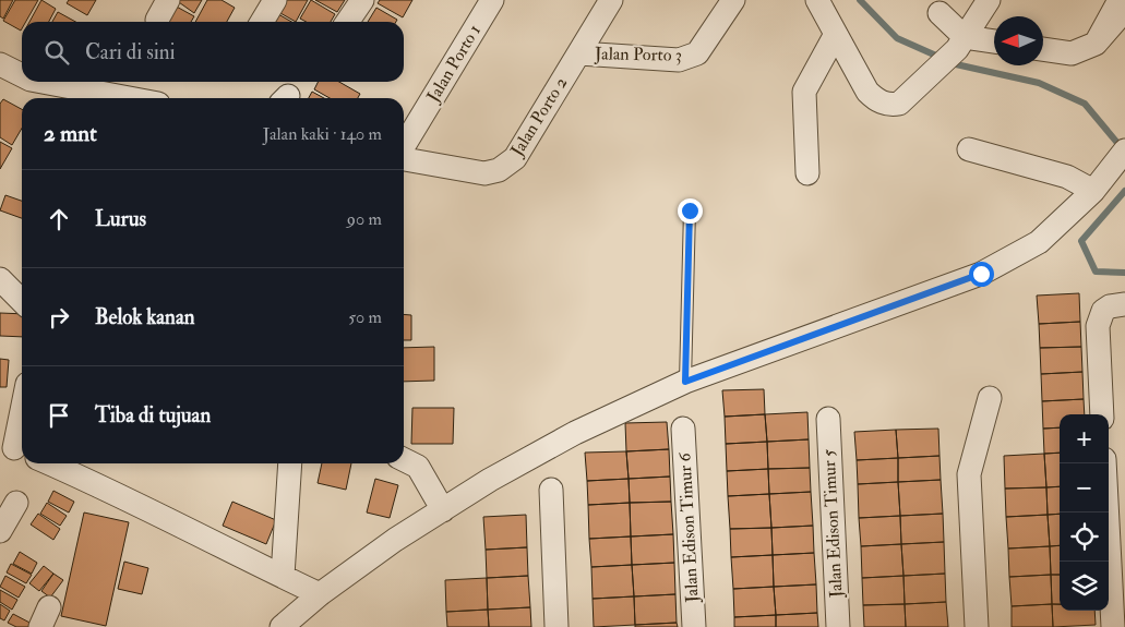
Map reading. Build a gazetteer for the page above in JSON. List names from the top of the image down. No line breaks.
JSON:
{"streets":{"street":["Jalan Porto 3","Jalan Porto 1","Jalan Porto 2","Jalan Edison Timur 5","Jalan Edison Timur 6"]},"crossings":[["Jalan Porto 3","Jalan Porto 2"]],"north":"left","page":{"search":"Cari di sini","heading":["2 mnt","Jalan kaki · 140 m"],"list":[["Lurus","90 m"],["Belok kanan","50 m"],"Tiba di tujuan"],"map_buttons":["+","−"]}}
